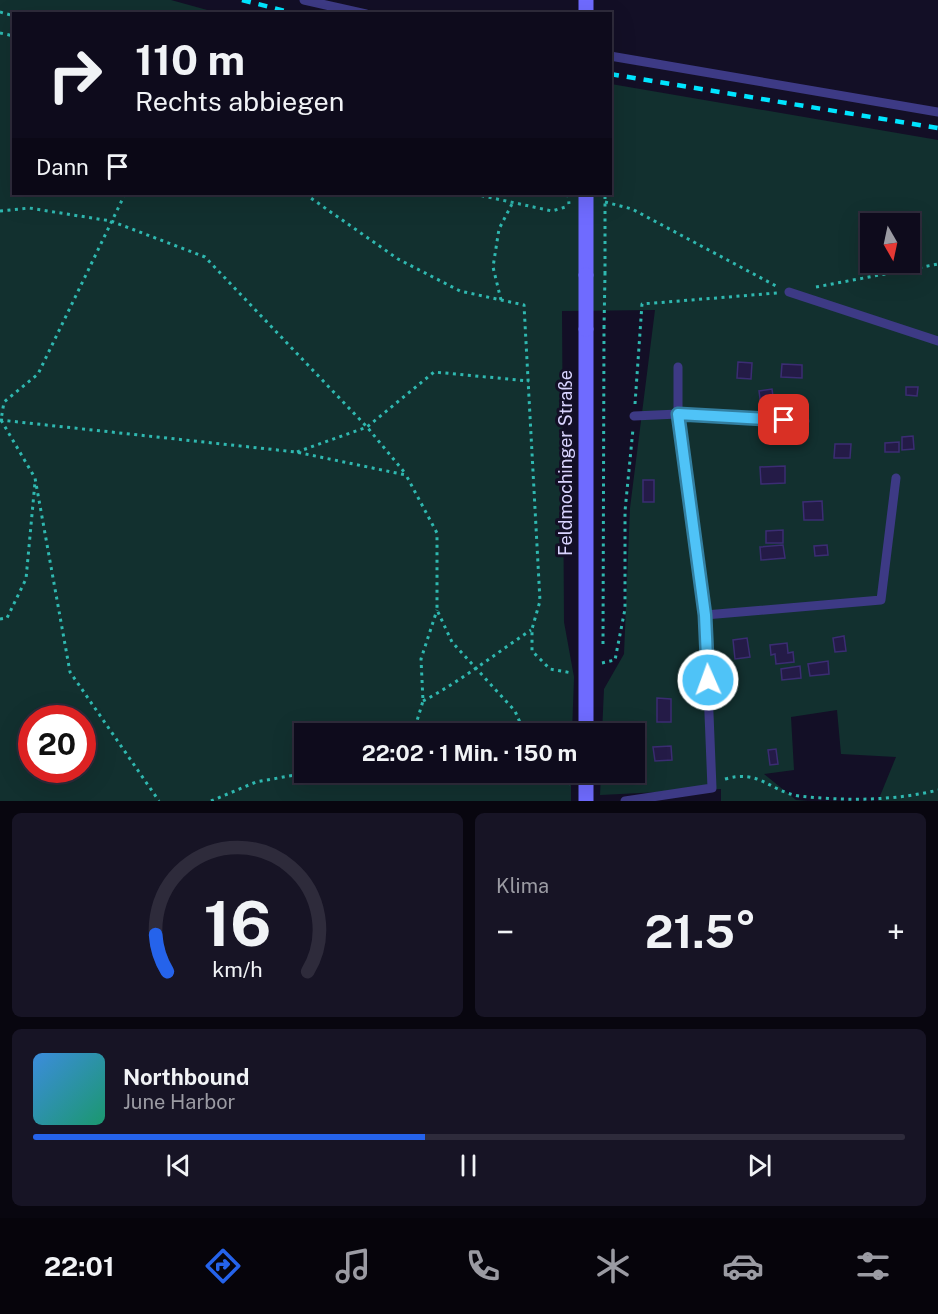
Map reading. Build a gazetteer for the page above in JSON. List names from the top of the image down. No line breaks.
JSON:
{"streets":{"main road":["Feldmochinger Straße"]},"north":"bottom","page":{"turn":["110 m","Rechts abbiegen"],"then":"Dann","limit":"20","trip":"22:02 · 1 Min. · 150 m","tile":"Klima","heat":["−","21.5°","+"],"song":["Northbound","June Harbor"],"tabs":"22:01","gauge":["16","km/h"]}}
